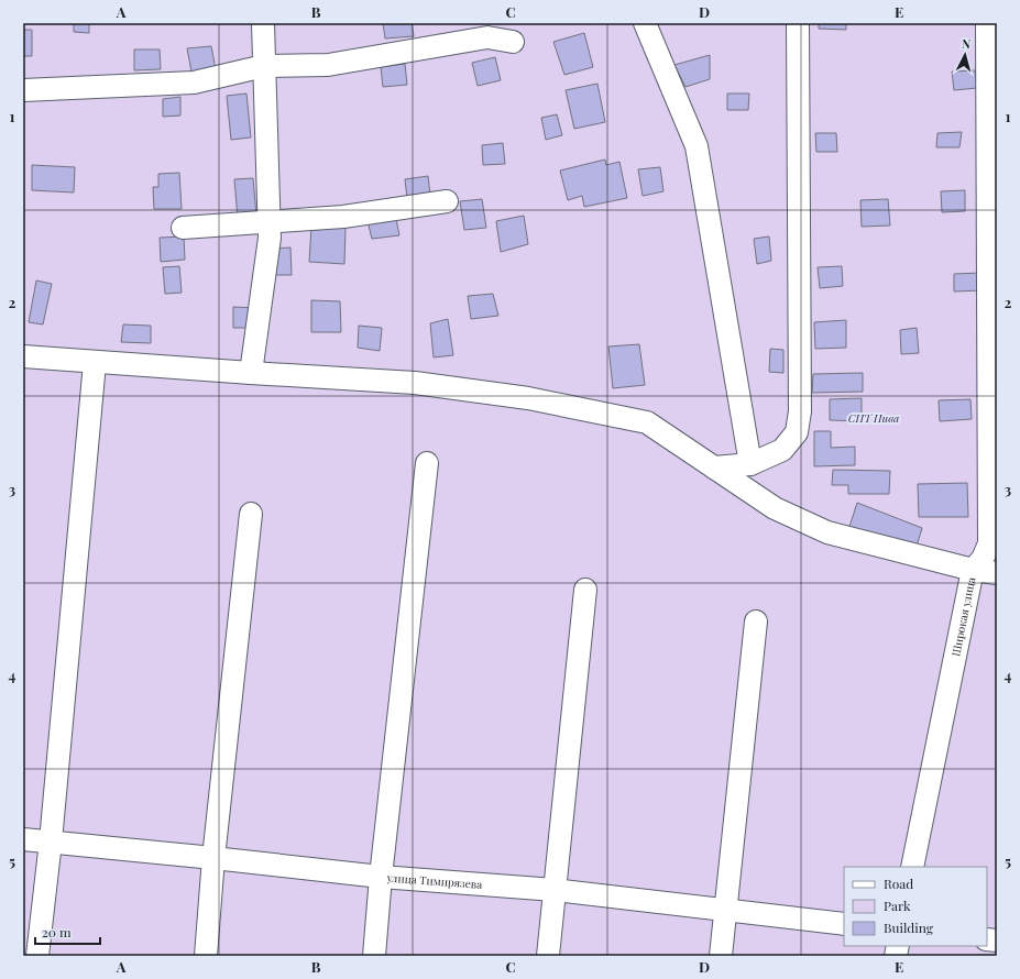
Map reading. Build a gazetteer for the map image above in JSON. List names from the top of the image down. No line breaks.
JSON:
{"streets":{"street":["Широкая улица","улица Тимирязева"]},"parks":["СНТ Нива"],"legend":["Road","Park","Building"],"scale_bar":"20 m","north":"top","grid":{"columns":["A","B","C","D","E"],"rows":["1","2","3","4","5"]}}
